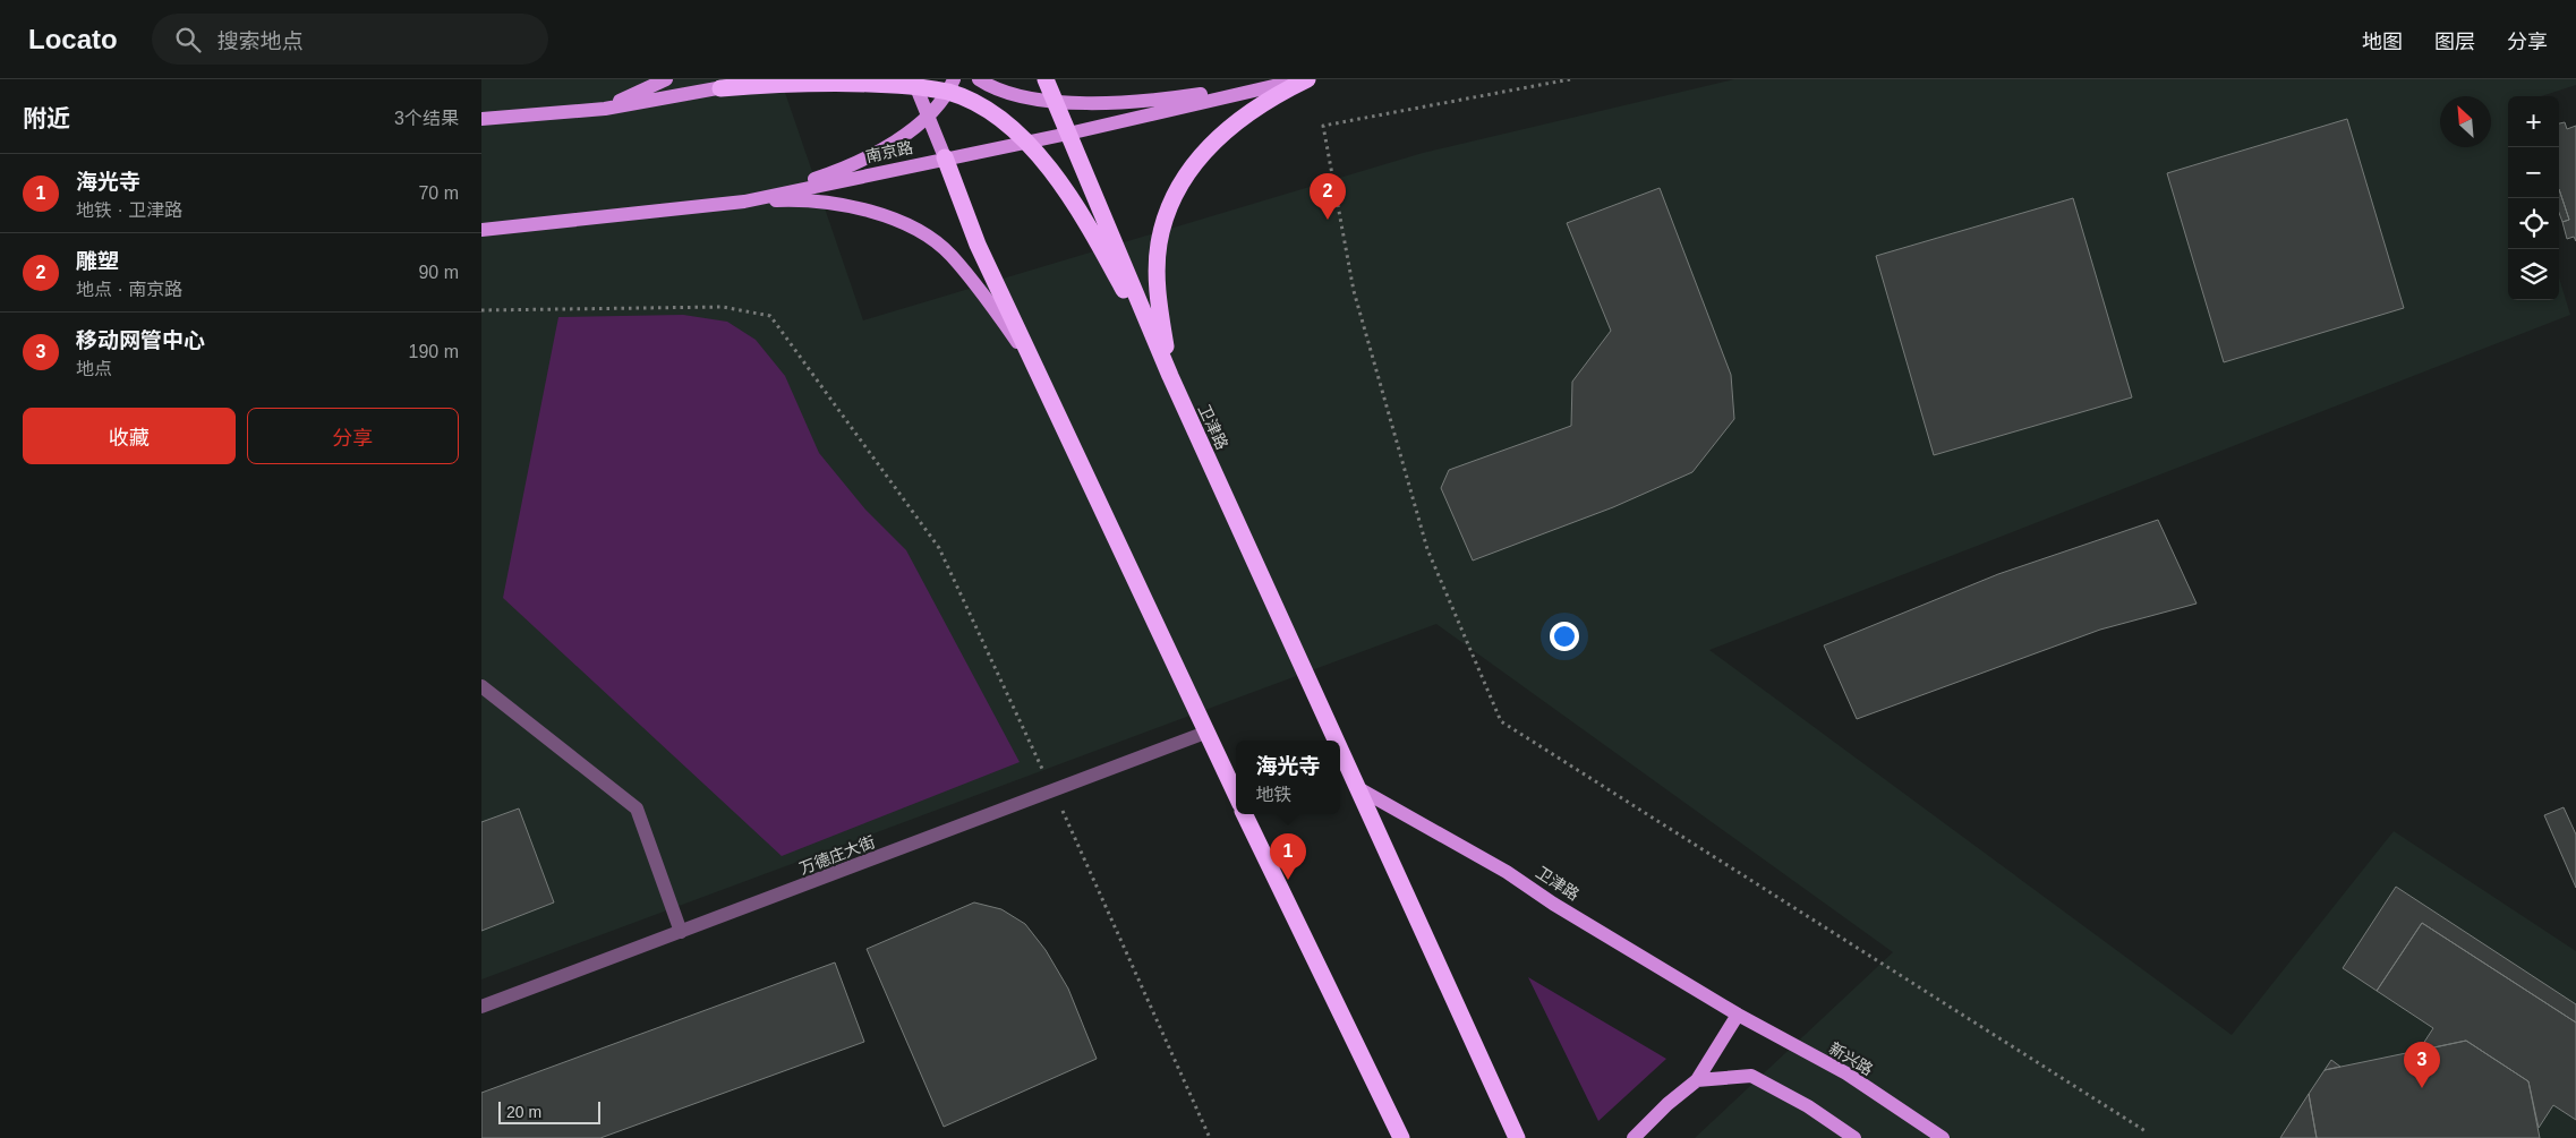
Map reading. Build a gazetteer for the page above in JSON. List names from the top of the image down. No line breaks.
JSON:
{"streets":{"highway":["卫津路"],"main road":["南京路","新兴路"],"street":["万德庄大街"]},"crossings":[["南京路","卫津路"],["卫津路","新兴路"]],"scale_bar":"20 m","north":"top left","page":{"header":"Locato","search":"搜索地点","nav":["地图","图层","分享"],"heading":["附近","3个结果"],"map_buttons":["+","−"],"list":[{"mark":"1","name":"海光寺","note":"地铁 · 卫津路","value":"70 m"},{"mark":"2","name":"雕塑","note":"地点 · 南京路","value":"90 m"},{"mark":"3","name":"移动网管中心","note":"地点","value":"190 m"}],"pins":["2","1","3"],"buttons":["收藏","分享"],"popup":["海光寺","地铁"],"scale":"20 m"}}
